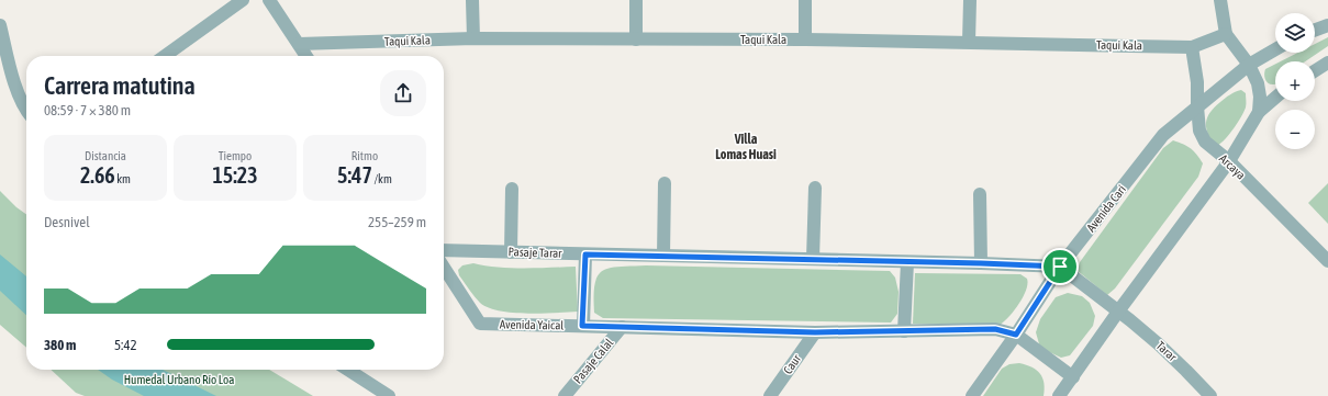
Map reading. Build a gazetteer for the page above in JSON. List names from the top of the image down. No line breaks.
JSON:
{"streets":{"street":["Taqui Kala","Arcaya","Avenida Cari","Pasaje Tarar","Avenida Yaical","Tarar","Pasaje Calal","Caur"]},"crossings":[["Taqui Kala","Arcaya"],["Arcaya","Avenida Cari"],["Avenida Cari","Pasaje Tarar"],["Avenida Cari","Avenida Yaical"],["Avenida Yaical","Pasaje Calal"],["Avenida Yaical","Caur"]],"districts":["Villa Lomas Huasi"],"parks":["Humedal Urbano Río Loa"],"page":{"map_buttons":["+","−"],"heading":["Carrera matutina","08:59 · 7 × 380 m"],"stats":[["Distancia","2.66 km"],["Tiempo","15:23"],["Ritmo","5:47 /km"]],"chart":["Desnivel","255–259 m"],"list":[{"name":"380 m","note":"5:42"}]}}
